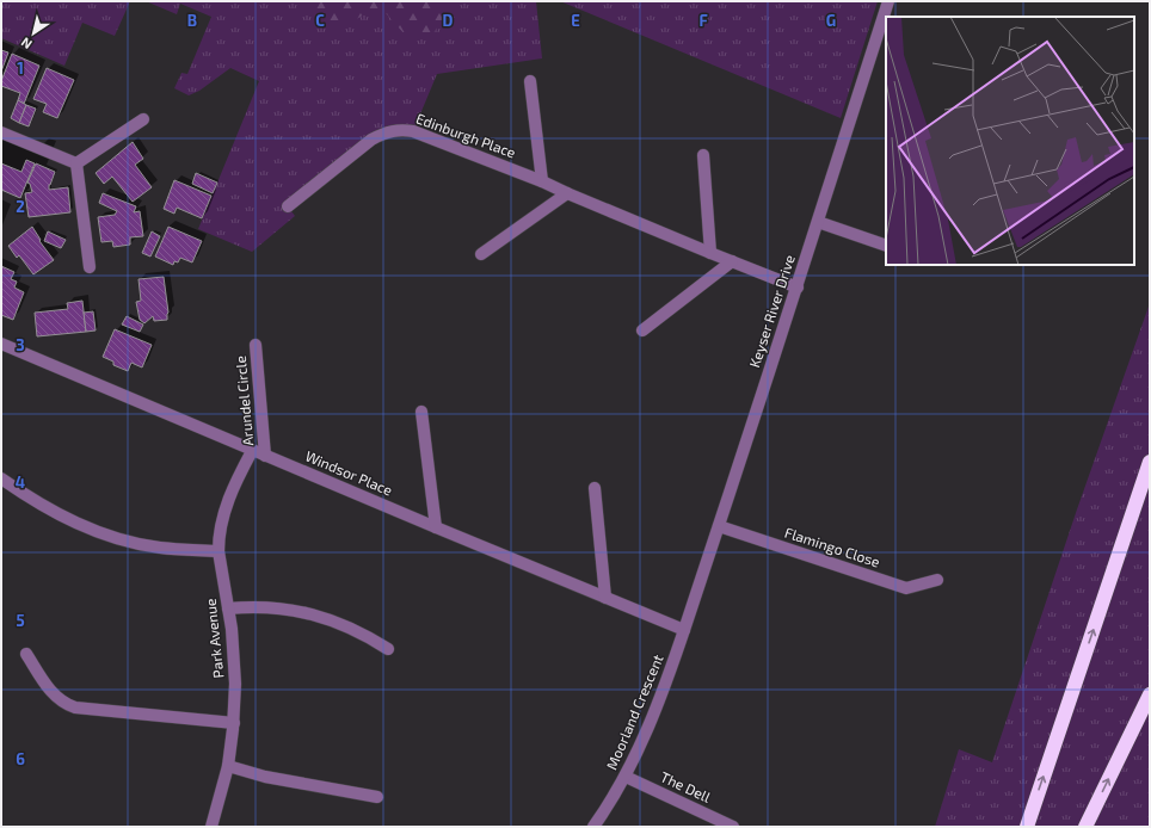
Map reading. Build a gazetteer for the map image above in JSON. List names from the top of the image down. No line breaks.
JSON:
{"streets":{"street":["Edinburgh Place","Keyser River Drive","Arundel Circle","Windsor Place","Flamingo Close","Park Avenue","Moorland Crescent","The Dell"]},"crossings":[["Edinburgh Place","Keyser River Drive"],["Keyser River Drive","Windsor Place"],["Keyser River Drive","Flamingo Close"],["Keyser River Drive","Moorland Crescent"],["Arundel Circle","Windsor Place"],["Windsor Place","Park Avenue"],["Windsor Place","Moorland Crescent"],["Moorland Crescent","The Dell"]],"north":"bottom left","grid":{"columns":["B","C","D","E","F","G"],"rows":["1","2","3","4","5","6"]}}
